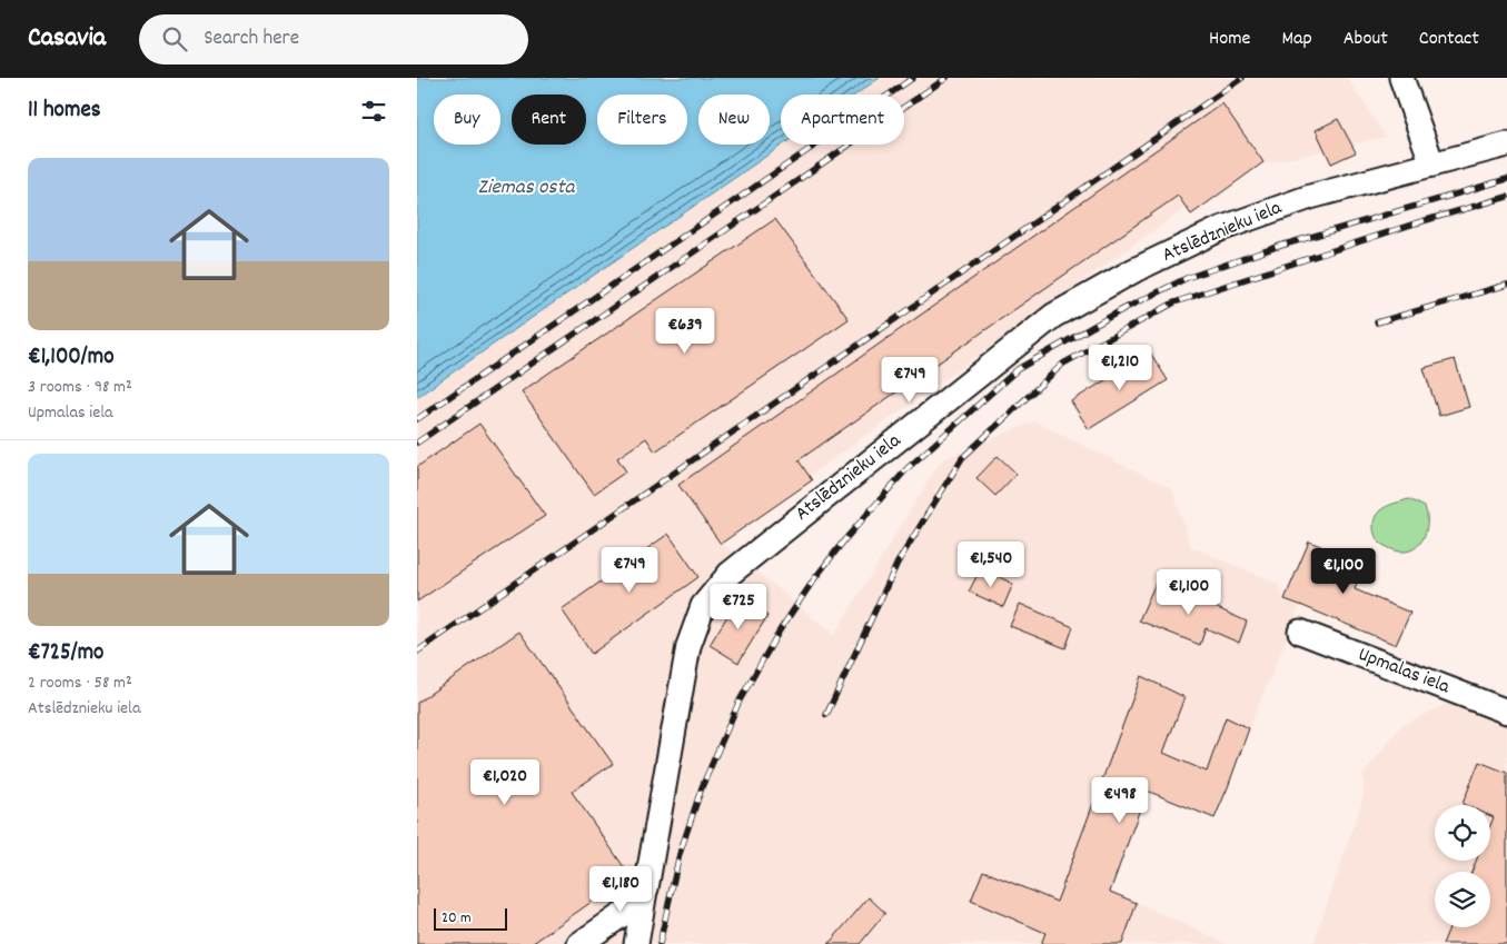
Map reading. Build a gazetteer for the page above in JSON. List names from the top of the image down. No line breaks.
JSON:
{"streets":{"street":["Atslēdznieku iela","Upmalas iela"]},"water":["Ziemas osta"],"scale_bar":"20 m","page":{"header":"Casavia","search":"Search here","nav":["Home","Map","About","Contact"],"heading":"11 homes","chip":["Buy","Rent","Filters","New","Apartment"],"list":[{"name":"€1,100/mo","note":"3 rooms · 98 m² · Upmalas iela"},{"name":"€725/mo","note":"2 rooms · 58 m² · Atslēdznieku iela"}],"price":["€639","€1,210","€749","€1,540","€749","€1,100","€1,100","€725","€1,020","€498","€1,180"],"scale":"20 m"}}
